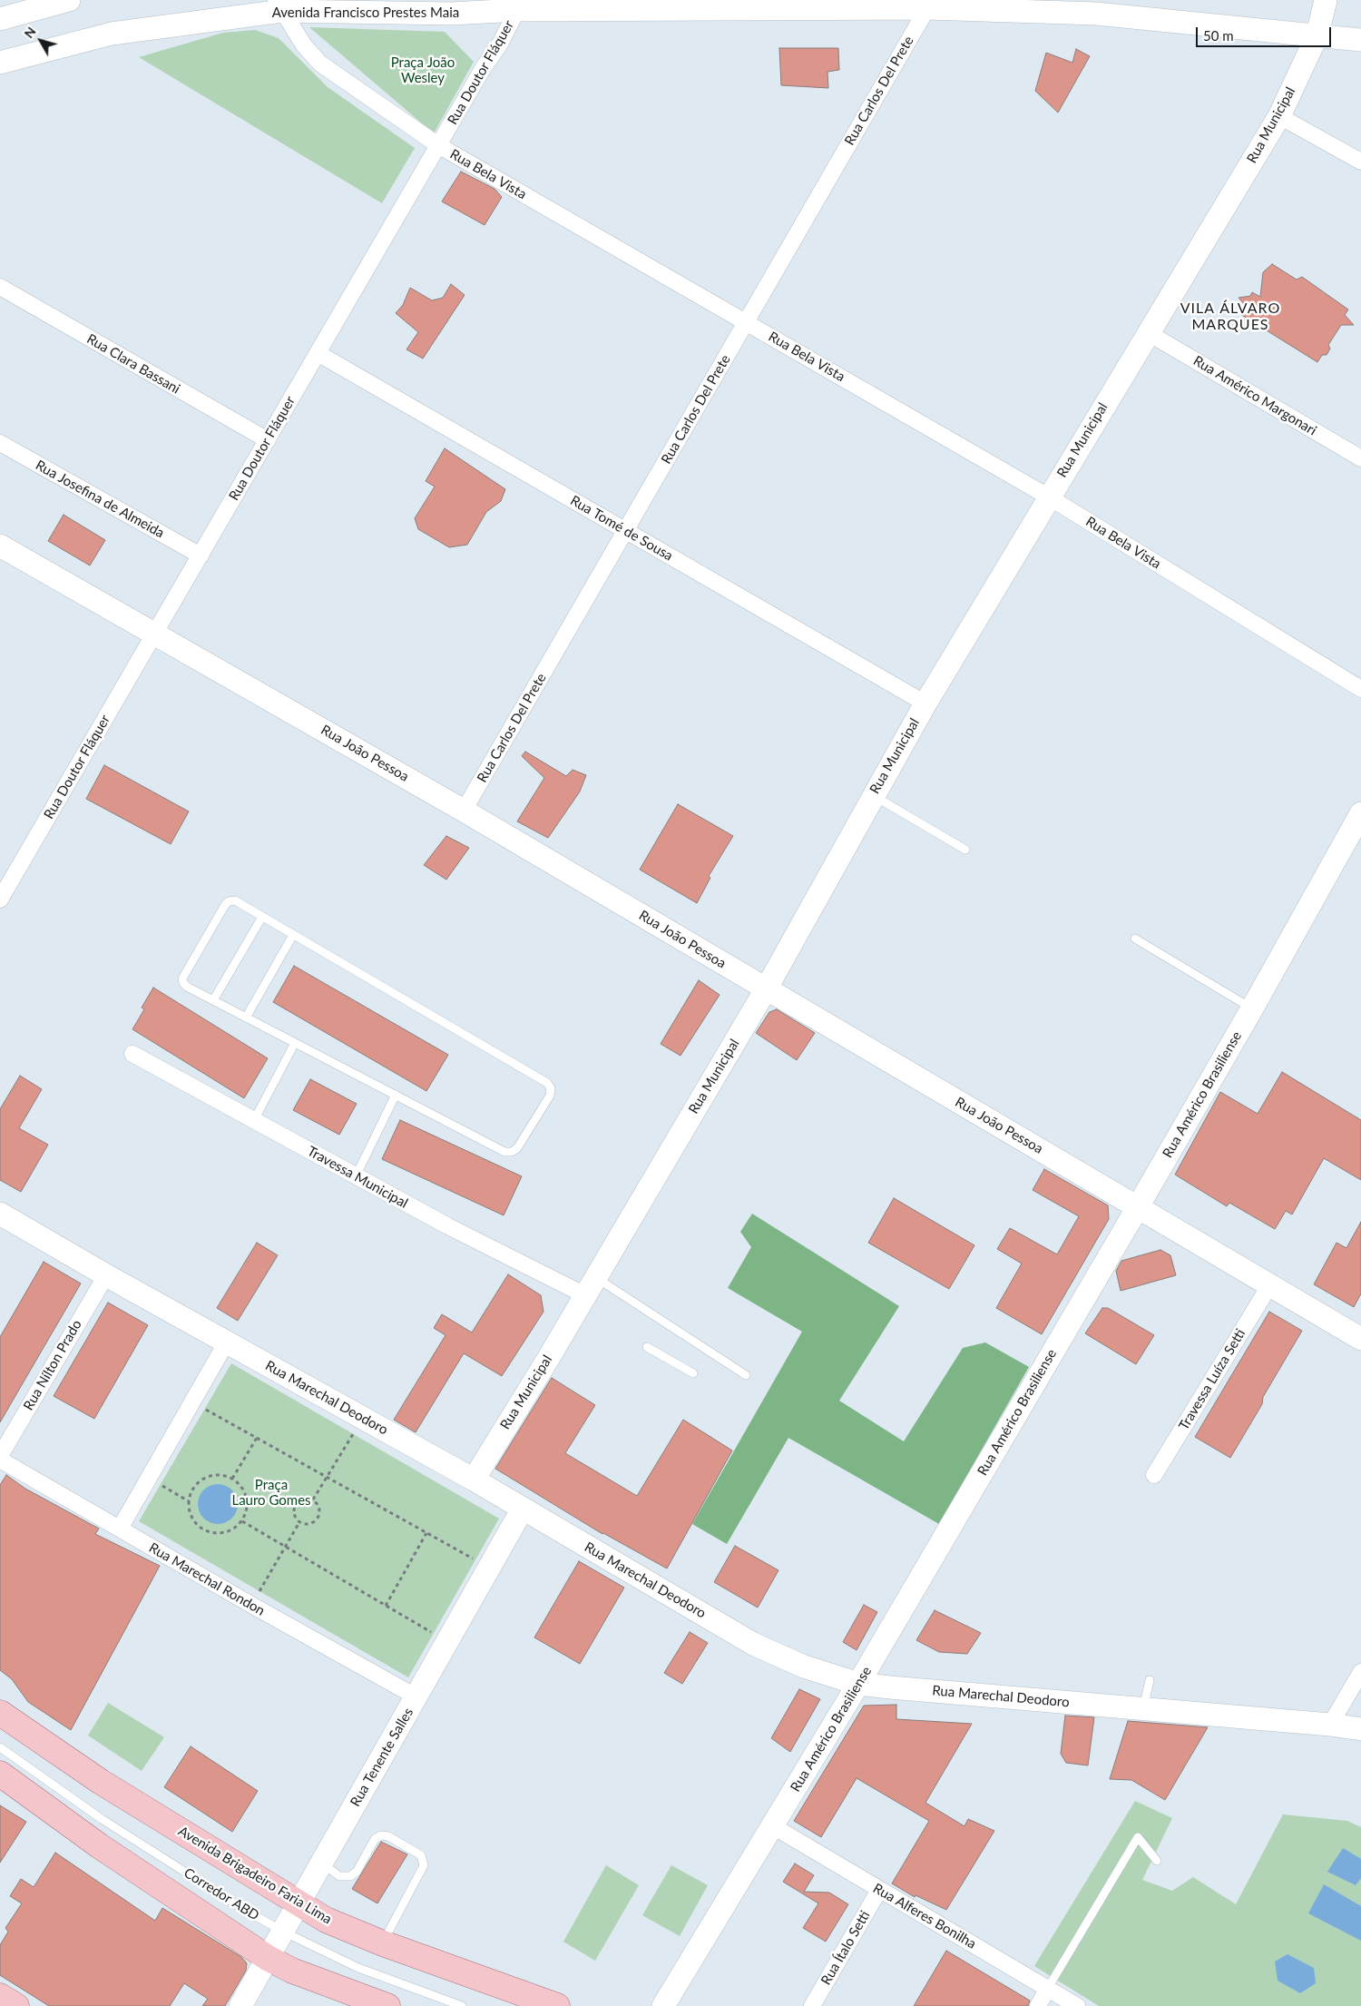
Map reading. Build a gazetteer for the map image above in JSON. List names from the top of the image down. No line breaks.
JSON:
{"streets":{"main road":["Avenida Brigadeiro Faria Lima"],"street":["Avenida Francisco Prestes Maia","Rua Doutor Fláquer","Rua Carlos Del Prete","Rua Municipal","Rua Bela Vista","Rua Clara Bassani","Rua Américo Margonari","Rua Josefina de Almeida","Rua Tomé de Sousa","Rua João Pessoa","Rua Américo Brasiliense","Travessa Municipal","Rua Nílton Prado","Travessa Luíza Setti","Rua Marechal Deodoro","Rua Marechal Rondon","Rua Tenente Salles","Rua Alferes Bonilha","Rua Ítalo Setti"],"lane":["Corredor ABD"]},"crossings":[["Avenida Francisco Prestes Maia","Rua Doutor Fláquer"],["Avenida Francisco Prestes Maia","Rua Carlos Del Prete"],["Avenida Francisco Prestes Maia","Rua Municipal"],["Avenida Francisco Prestes Maia","Rua Bela Vista"],["Rua Doutor Fláquer","Rua Bela Vista"],["Rua Doutor Fláquer","Rua Clara Bassani"],["Rua Doutor Fláquer","Rua Josefina de Almeida"],["Rua Doutor Fláquer","Rua Tomé de Sousa"],["Rua Doutor Fláquer","Rua João Pessoa"],["Rua Carlos Del Prete","Rua Bela Vista"],["Rua Carlos Del Prete","Rua Tomé de Sousa"],["Rua Carlos Del Prete","Rua João Pessoa"],["Rua Municipal","Rua Bela Vista"],["Rua Municipal","Rua Américo Margonari"],["Rua Municipal","Rua Tomé de Sousa"],["Rua Municipal","Rua João Pessoa"],["Rua Municipal","Travessa Municipal"],["Rua Municipal","Rua Marechal Deodoro"],["Rua João Pessoa","Rua Américo Brasiliense"],["Rua João Pessoa","Travessa Luíza Setti"],["Rua Américo Brasiliense","Rua Marechal Deodoro"],["Rua Américo Brasiliense","Rua Alferes Bonilha"],["Rua Nílton Prado","Rua Marechal Deodoro"],["Rua Marechal Deodoro","Rua Tenente Salles"],["Rua Marechal Rondon","Rua Tenente Salles"],["Rua Tenente Salles","Avenida Brigadeiro Faria Lima"],["Rua Tenente Salles","Corredor ABD"],["Rua Alferes Bonilha","Rua Ítalo Setti"]],"districts":["VILA ÁLVARO MARQUES"],"parks":["Praça João Wesley","Praça Lauro Gomes"],"scale_bar":"50 m","north":"top left"}
